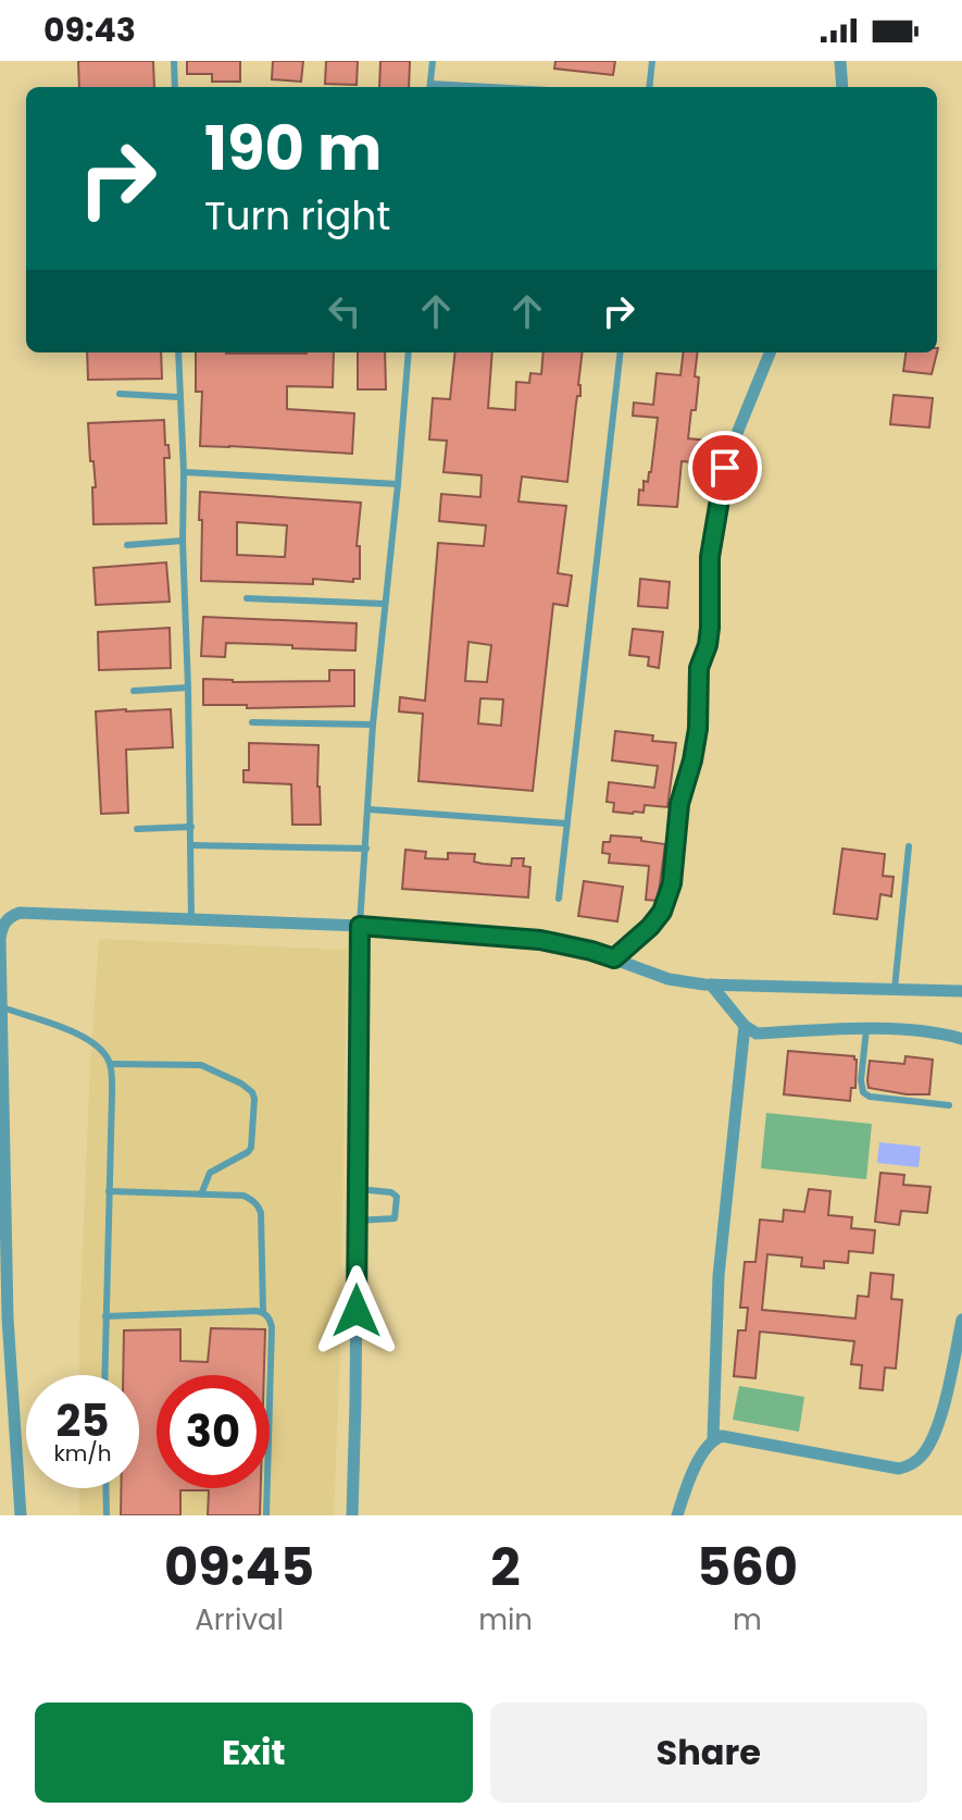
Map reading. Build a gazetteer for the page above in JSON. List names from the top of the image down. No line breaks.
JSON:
{"page":{"status":"09:43","turn":["190 m","Turn right"],"speed":"25 km/h","limit":"30","eta":["09:45","Arrival","2","min","560","m"],"buttons":["Exit","Share"]}}
